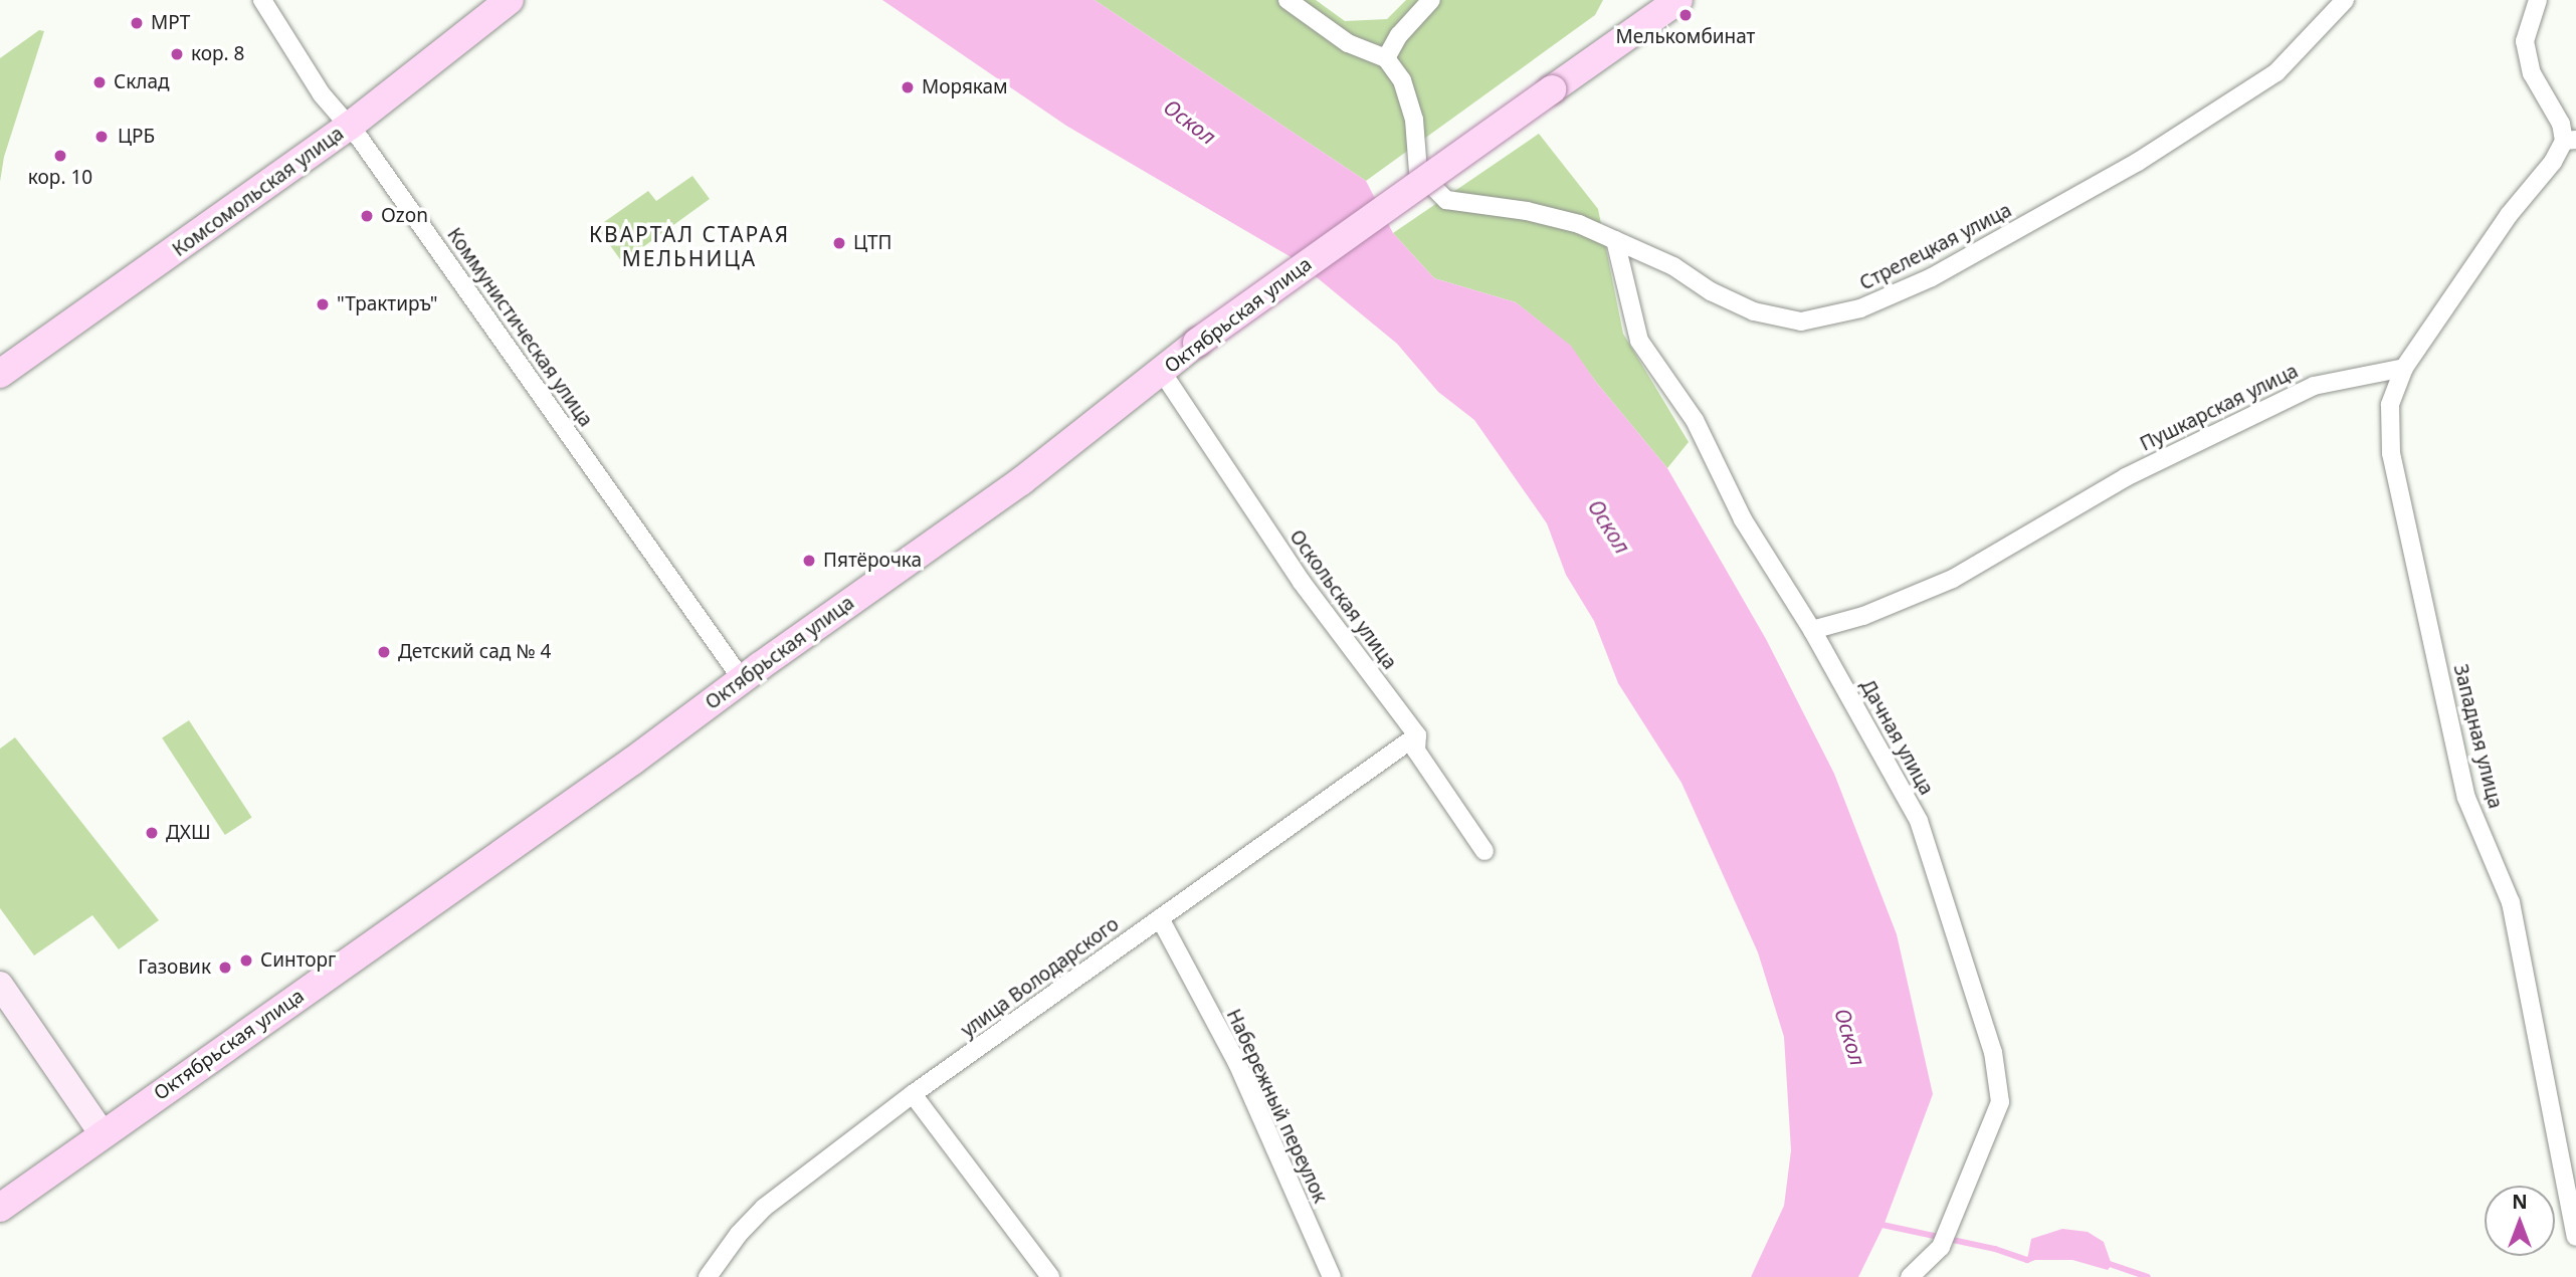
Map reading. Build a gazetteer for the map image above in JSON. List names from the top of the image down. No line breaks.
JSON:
{"streets":{"main road":["Комсомольская улица","Октябрьская улица"],"street":["Стрелецкая улица","Коммунистическая улица","Пушкарская улица","Оскольская улица","Западная улица","Дачная улица","улица Володарского","Набережный переулок"]},"crossings":[["Комсомольская улица","Коммунистическая улица"],["Стрелецкая улица","Дачная улица"],["Октябрьская улица","Коммунистическая улица"],["Октябрьская улица","Оскольская улица"],["Пушкарская улица","Западная улица"],["Пушкарская улица","Дачная улица"],["Оскольская улица","улица Володарского"],["улица Володарского","Набережный переулок"]],"districts":["КВАРТАЛ СТАРАЯ МЕЛЬНИЦА"],"water":["Оскол"],"places":["Мелькомбинат","МРТ","кор. 8","Склад","Морякам","ЦРБ","кор. 10","Ozon","ЦТП","\"Трактиръ\"","Пятёрочка","Детский сад № 4","ДХШ","Синторг","Газовик"],"north":"top"}
